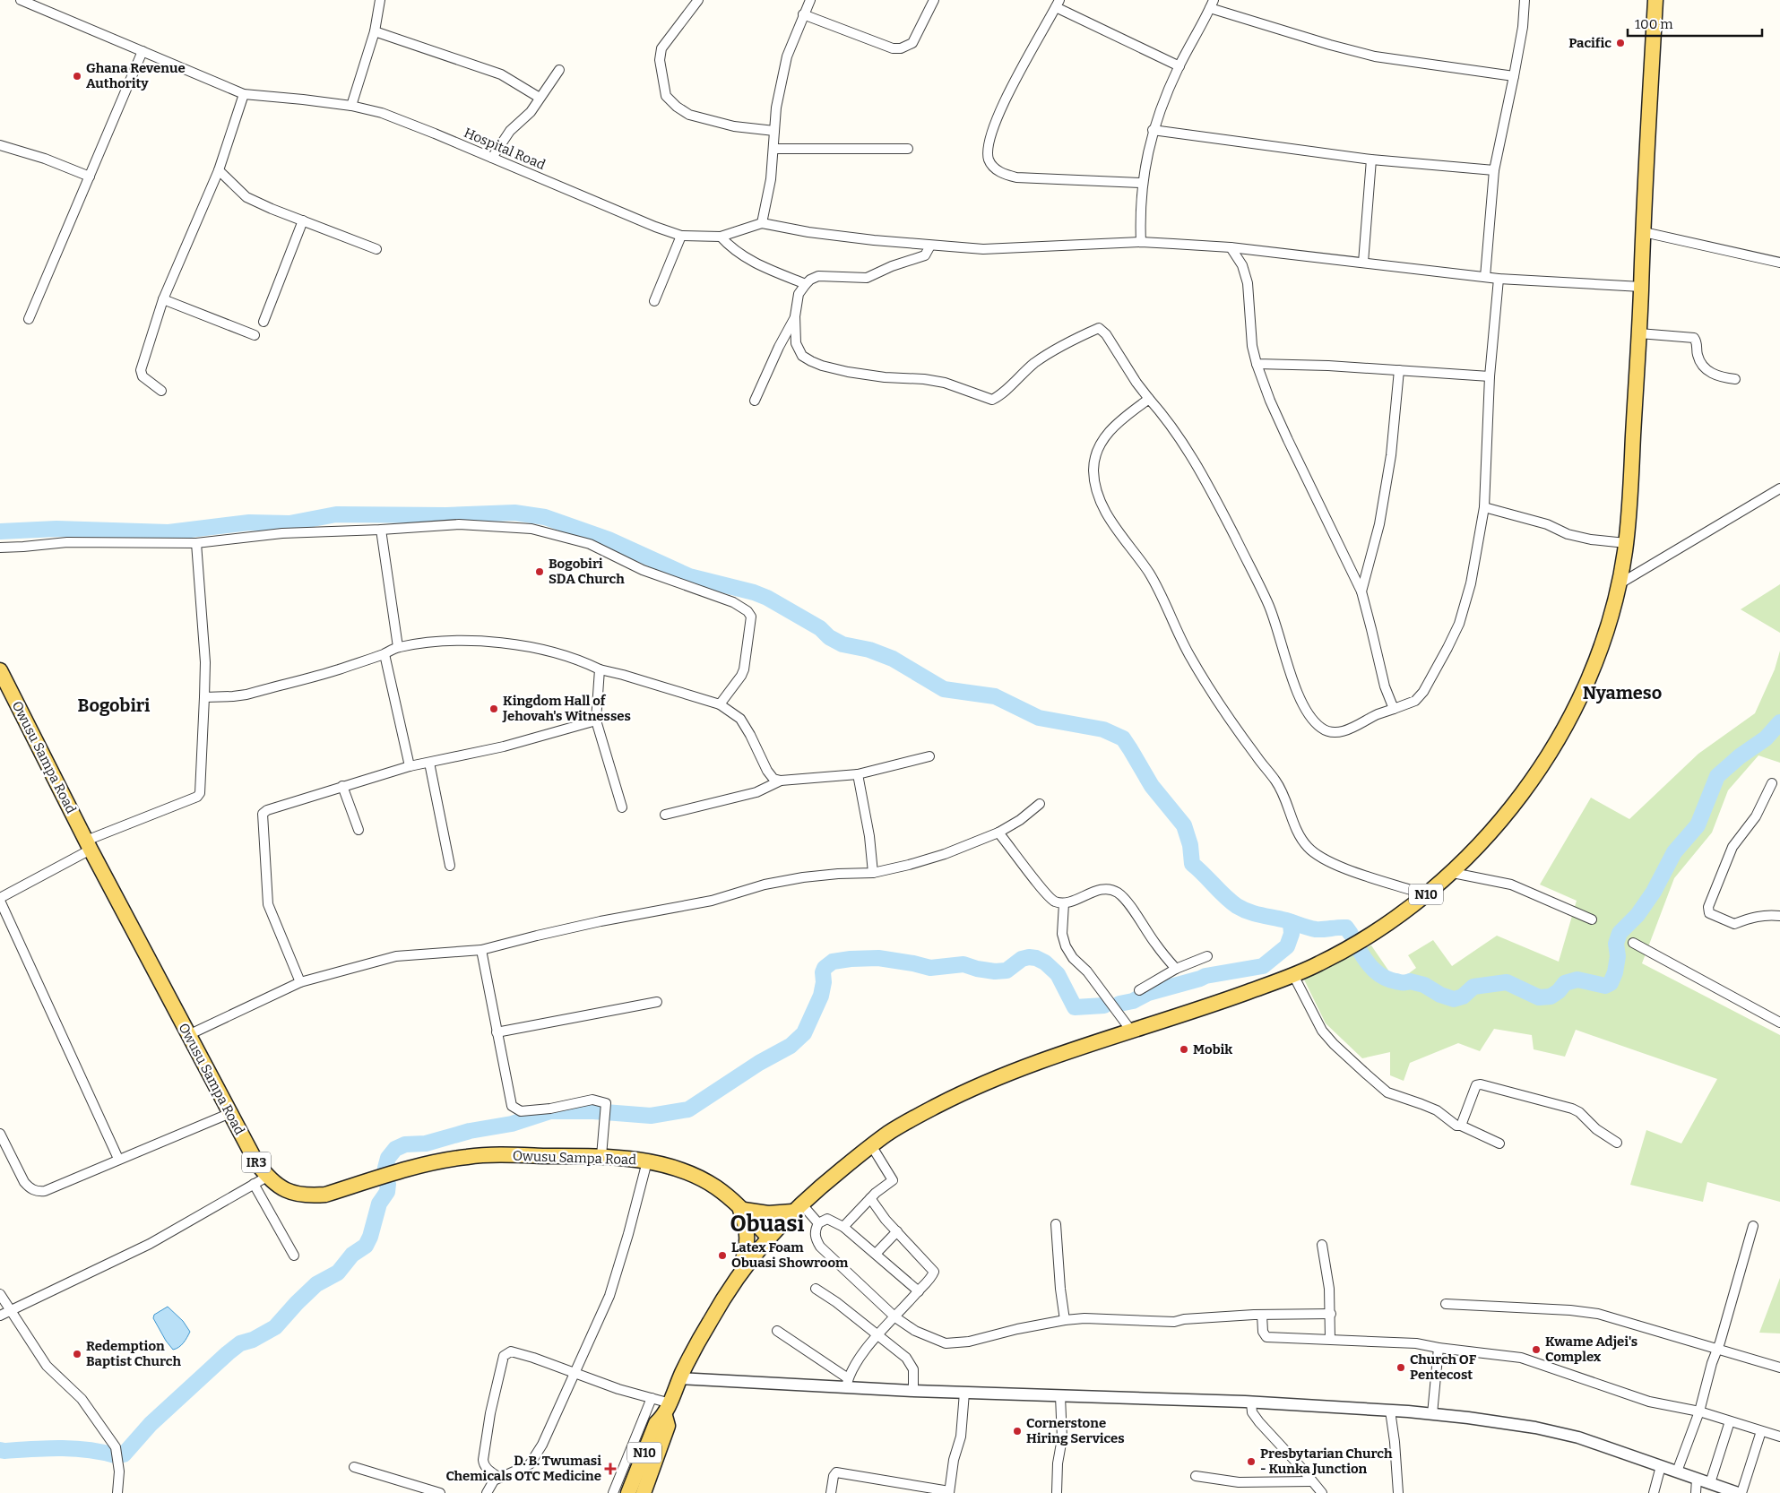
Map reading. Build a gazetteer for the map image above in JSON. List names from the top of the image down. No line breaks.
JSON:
{"streets":{"main road":["Owusu Sampa Road","N10","IR3"],"street":["Hospital Road"]},"crossings":[["Owusu Sampa Road","N10"]],"districts":["Nyameso","Bogobiri","Obuasi"],"places":{"other":["Pacific","Ghana Revenue Authority","Bogobiri SDA Church","Kingdom Hall of Jehovah's Witnesses","Mobik","Latex Foam Obuasi Showroom","Kwame Adjei's Complex","Redemption Baptist Church","Church OF Pentecost","Cornerstone Hiring Services","Presbytarian Church - Kunka Junction"],"health":["D. B. Twumasi Chemicals OTC Medicine"]},"scale_bar":"100 m"}
